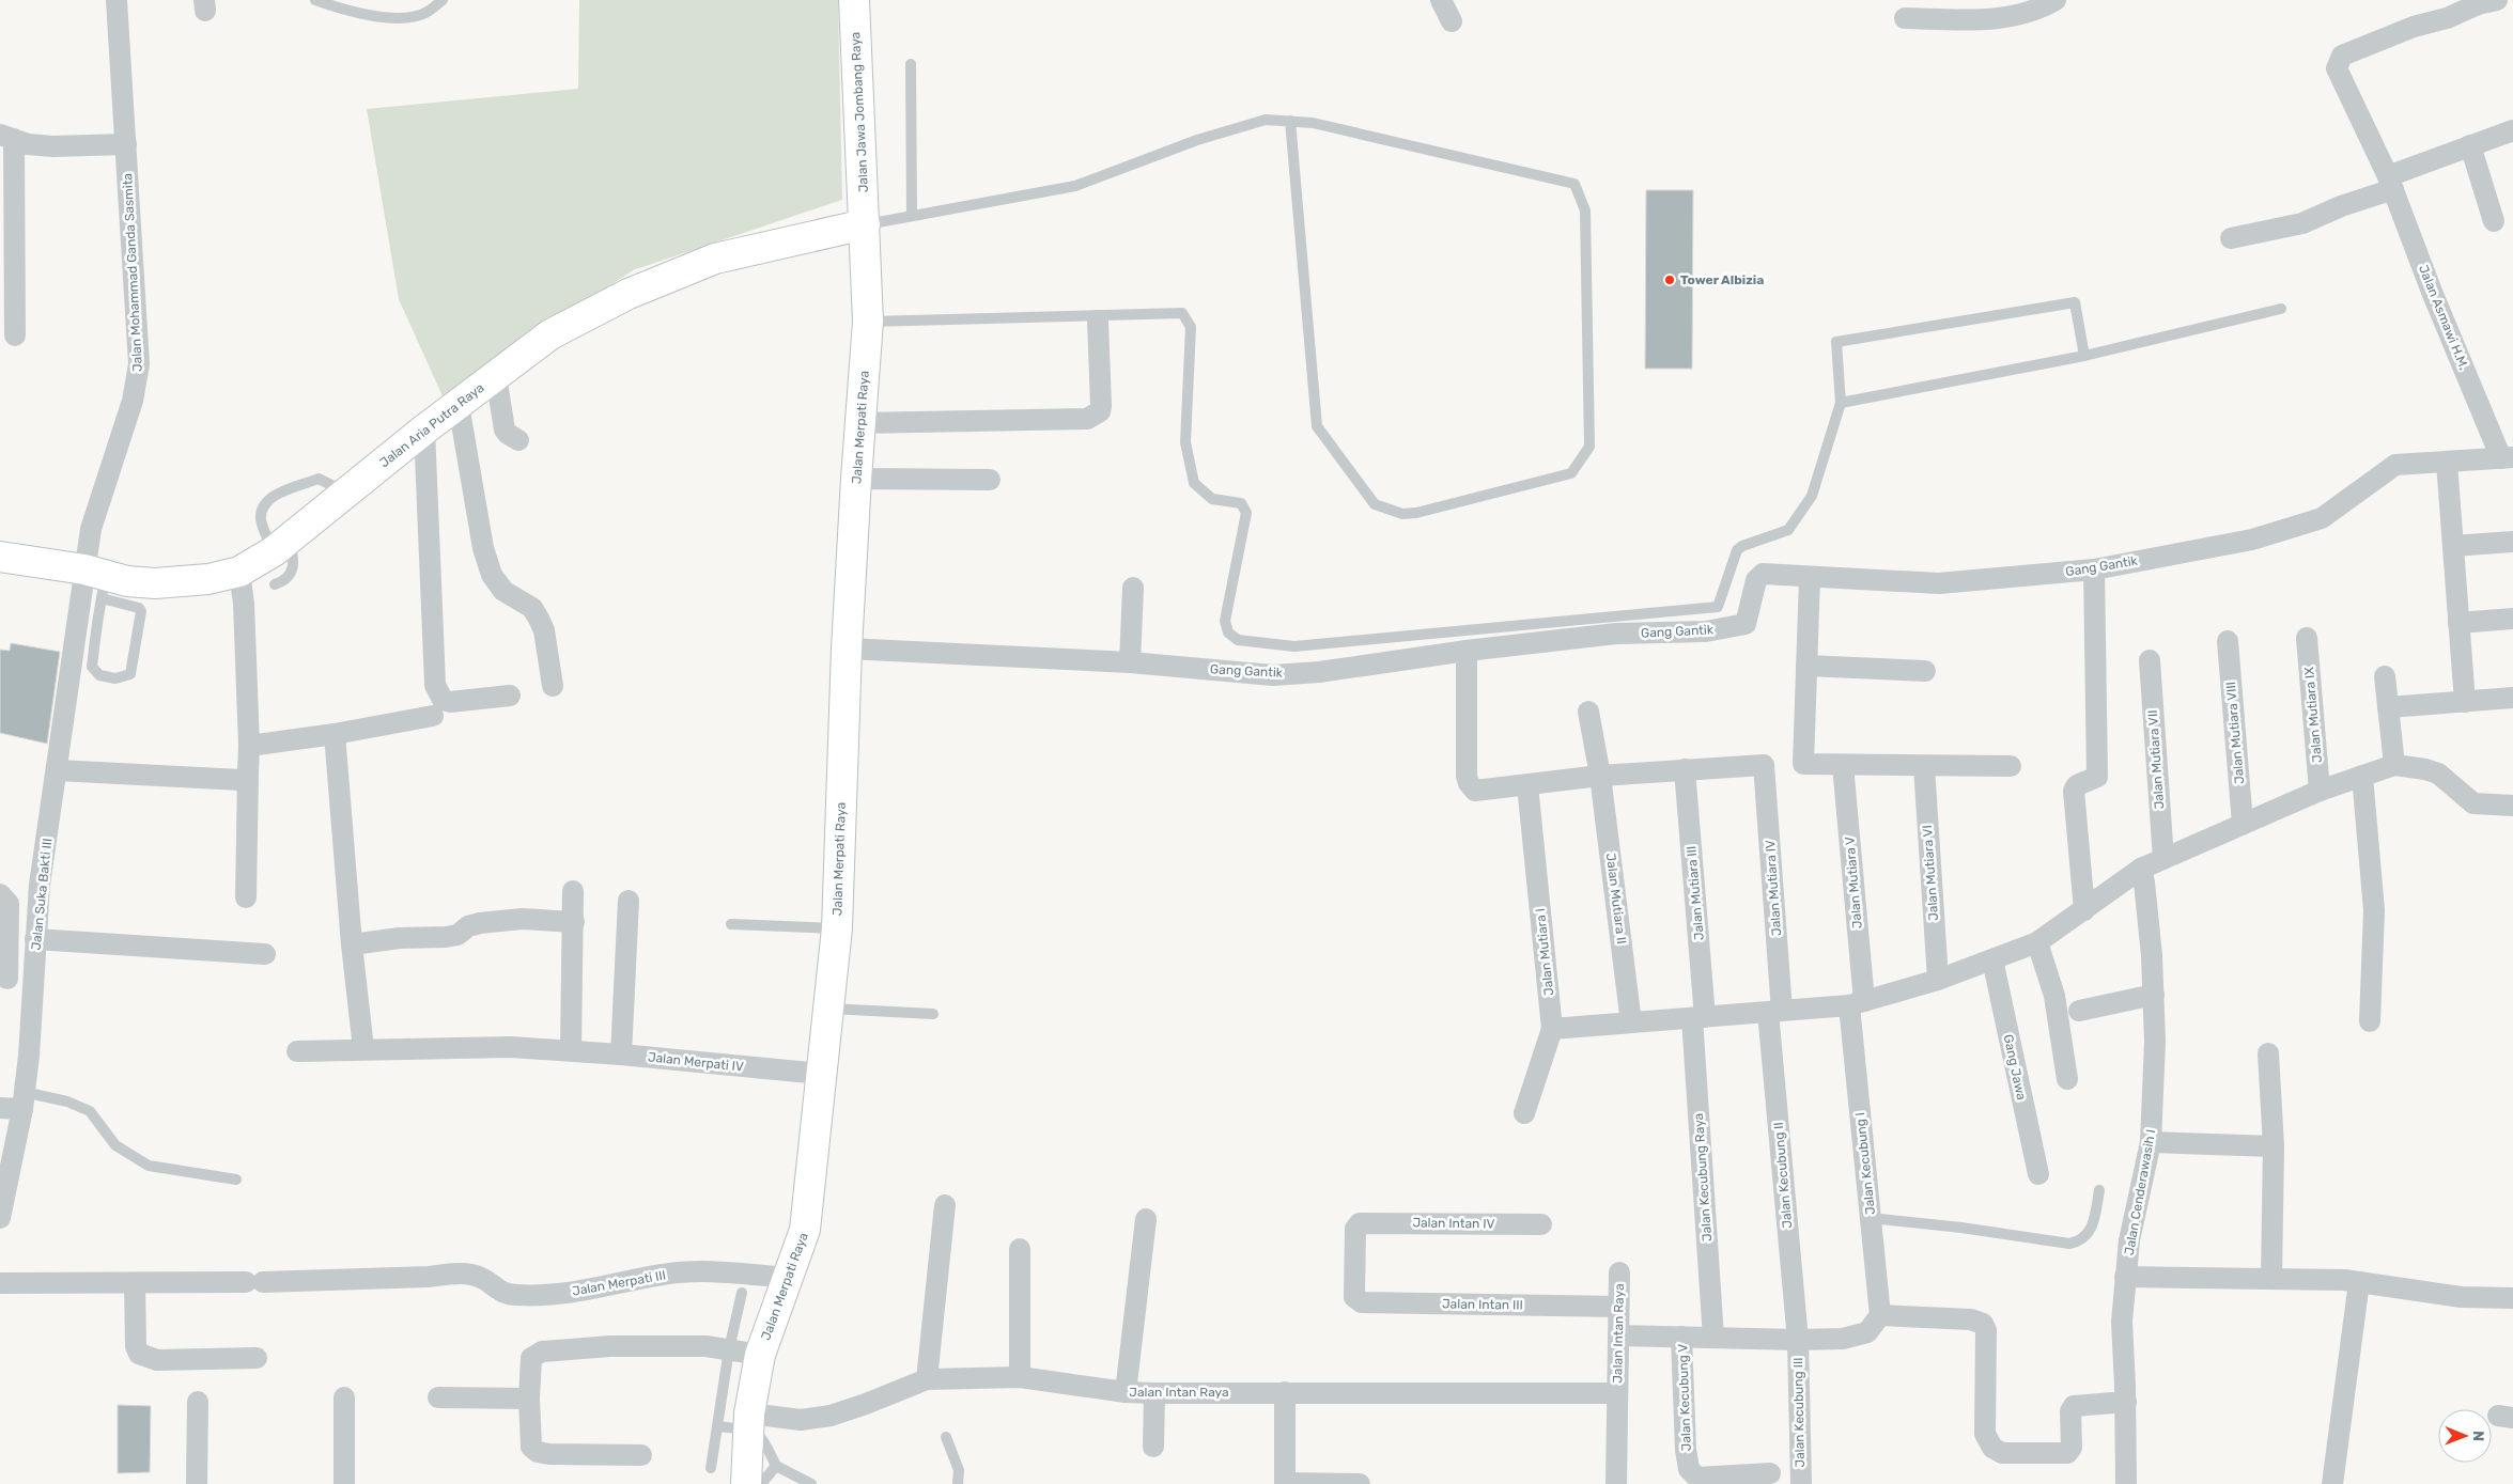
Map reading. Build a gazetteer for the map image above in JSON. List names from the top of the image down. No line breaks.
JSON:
{"streets":{"main road":["Jalan Jawa Jombang Raya","Jalan Aria Putra Raya","Jalan Merpati Raya"],"street":["Jalan Mohammad Ganda Sasmita","Jalan Asmawi H.M.","Gang Gantik","Jalan Mutiara IX","Jalan Mutiara VIII","Jalan Mutiara VII","Jalan Mutiara VI","Jalan Mutiara V","Jalan Mutiara IV","Jalan Mutiara III","Jalan Suka Bakti III","Jalan Mutiara II","Jalan Mutiara I","Jalan Merpati IV","Gang Jawa","Jalan Kecubung I","Jalan Kecubung II","Jalan Kecubung Raya","Jalan Cenderawasih I","Jalan Intan IV","Jalan Merpati III","Jalan Intan III","Jalan Intan Raya","Jalan Kecubung V","Jalan Kecubung III"]},"crossings":[["Jalan Jawa Jombang Raya","Jalan Aria Putra Raya"],["Jalan Jawa Jombang Raya","Jalan Merpati Raya"],["Jalan Mohammad Ganda Sasmita","Jalan Aria Putra Raya"],["Jalan Mohammad Ganda Sasmita","Jalan Suka Bakti III"],["Jalan Asmawi H.M.","Gang Gantik"],["Jalan Aria Putra Raya","Jalan Merpati Raya"],["Jalan Aria Putra Raya","Jalan Suka Bakti III"],["Jalan Merpati Raya","Gang Gantik"],["Jalan Merpati Raya","Jalan Merpati IV"],["Jalan Merpati Raya","Jalan Merpati III"],["Jalan Merpati Raya","Jalan Intan Raya"],["Jalan Mutiara V","Jalan Kecubung I"],["Jalan Mutiara IV","Jalan Mutiara III"],["Jalan Mutiara IV","Jalan Kecubung II"],["Jalan Mutiara III","Jalan Kecubung Raya"],["Jalan Kecubung II","Jalan Kecubung III"],["Jalan Intan IV","Jalan Intan III"],["Jalan Intan III","Jalan Intan Raya"]],"places":["Tower Albizia"],"north":"right"}
